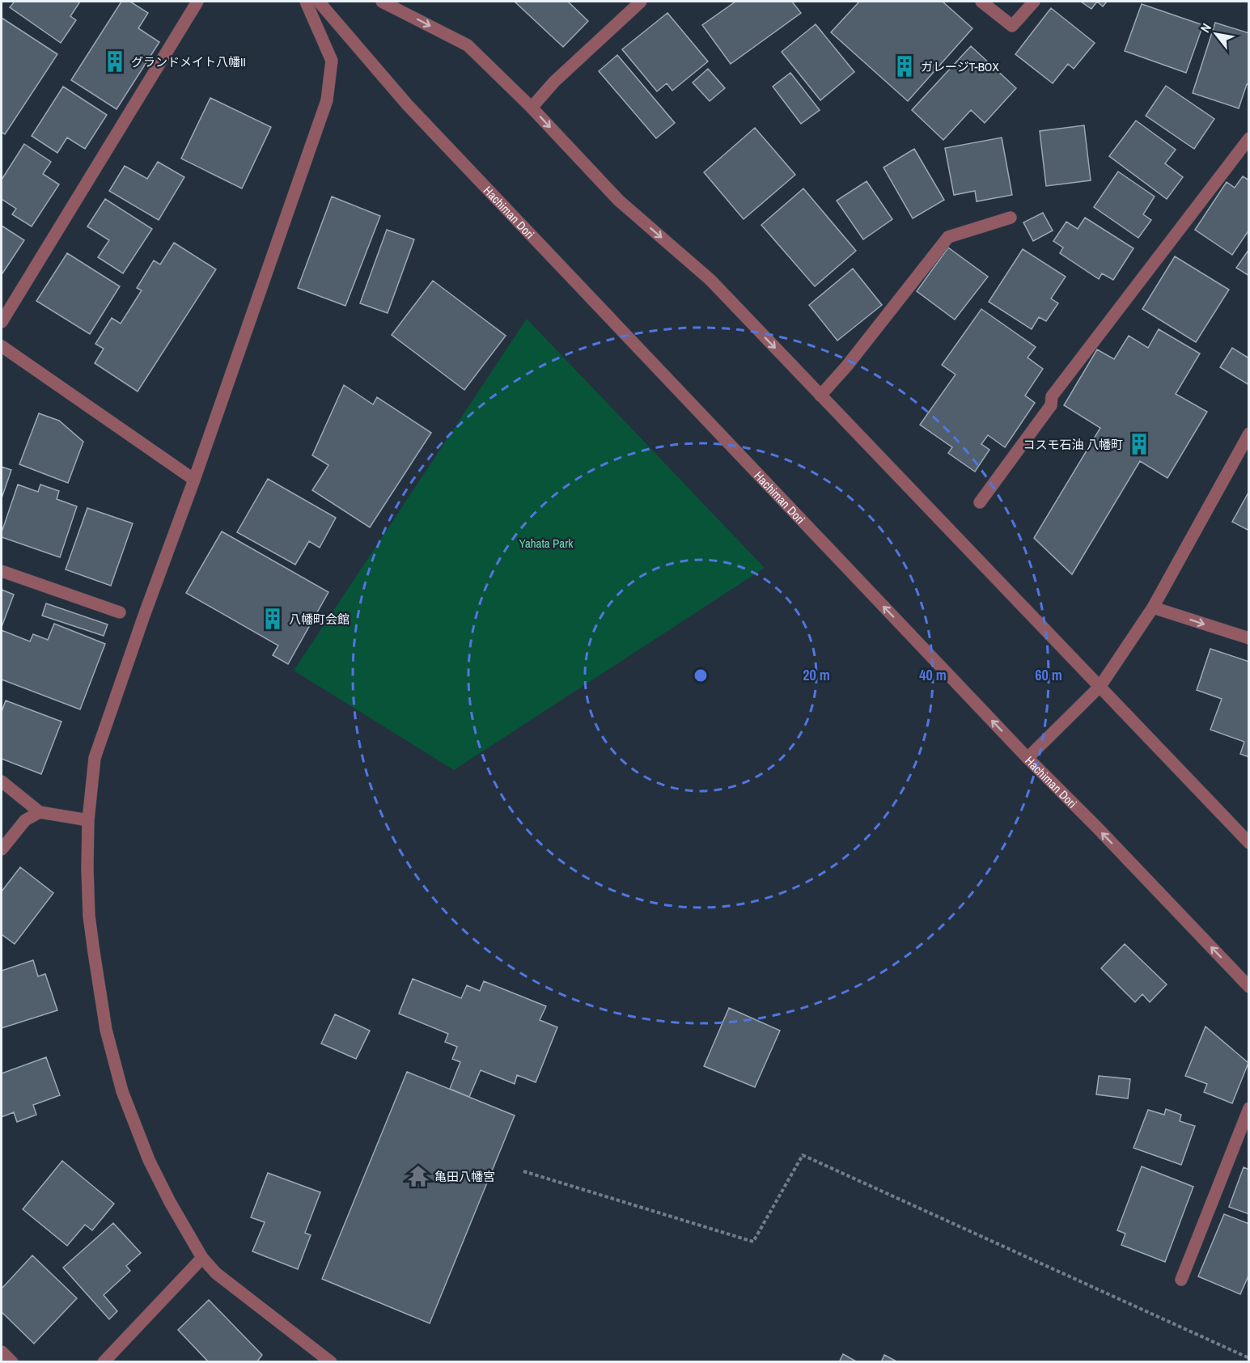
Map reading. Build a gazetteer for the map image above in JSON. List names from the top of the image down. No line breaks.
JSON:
{"streets":{"street":["Hachiman Dori"]},"parks":["Yahata Park"],"places":{"building":["グランドメイト八幡II","ガレージT-BOX","コスモ石油 八幡町","八幡町会館"],"temple":["亀田八幡宮"]},"north":"top left","rings":["20 m","40 m","60 m"]}
